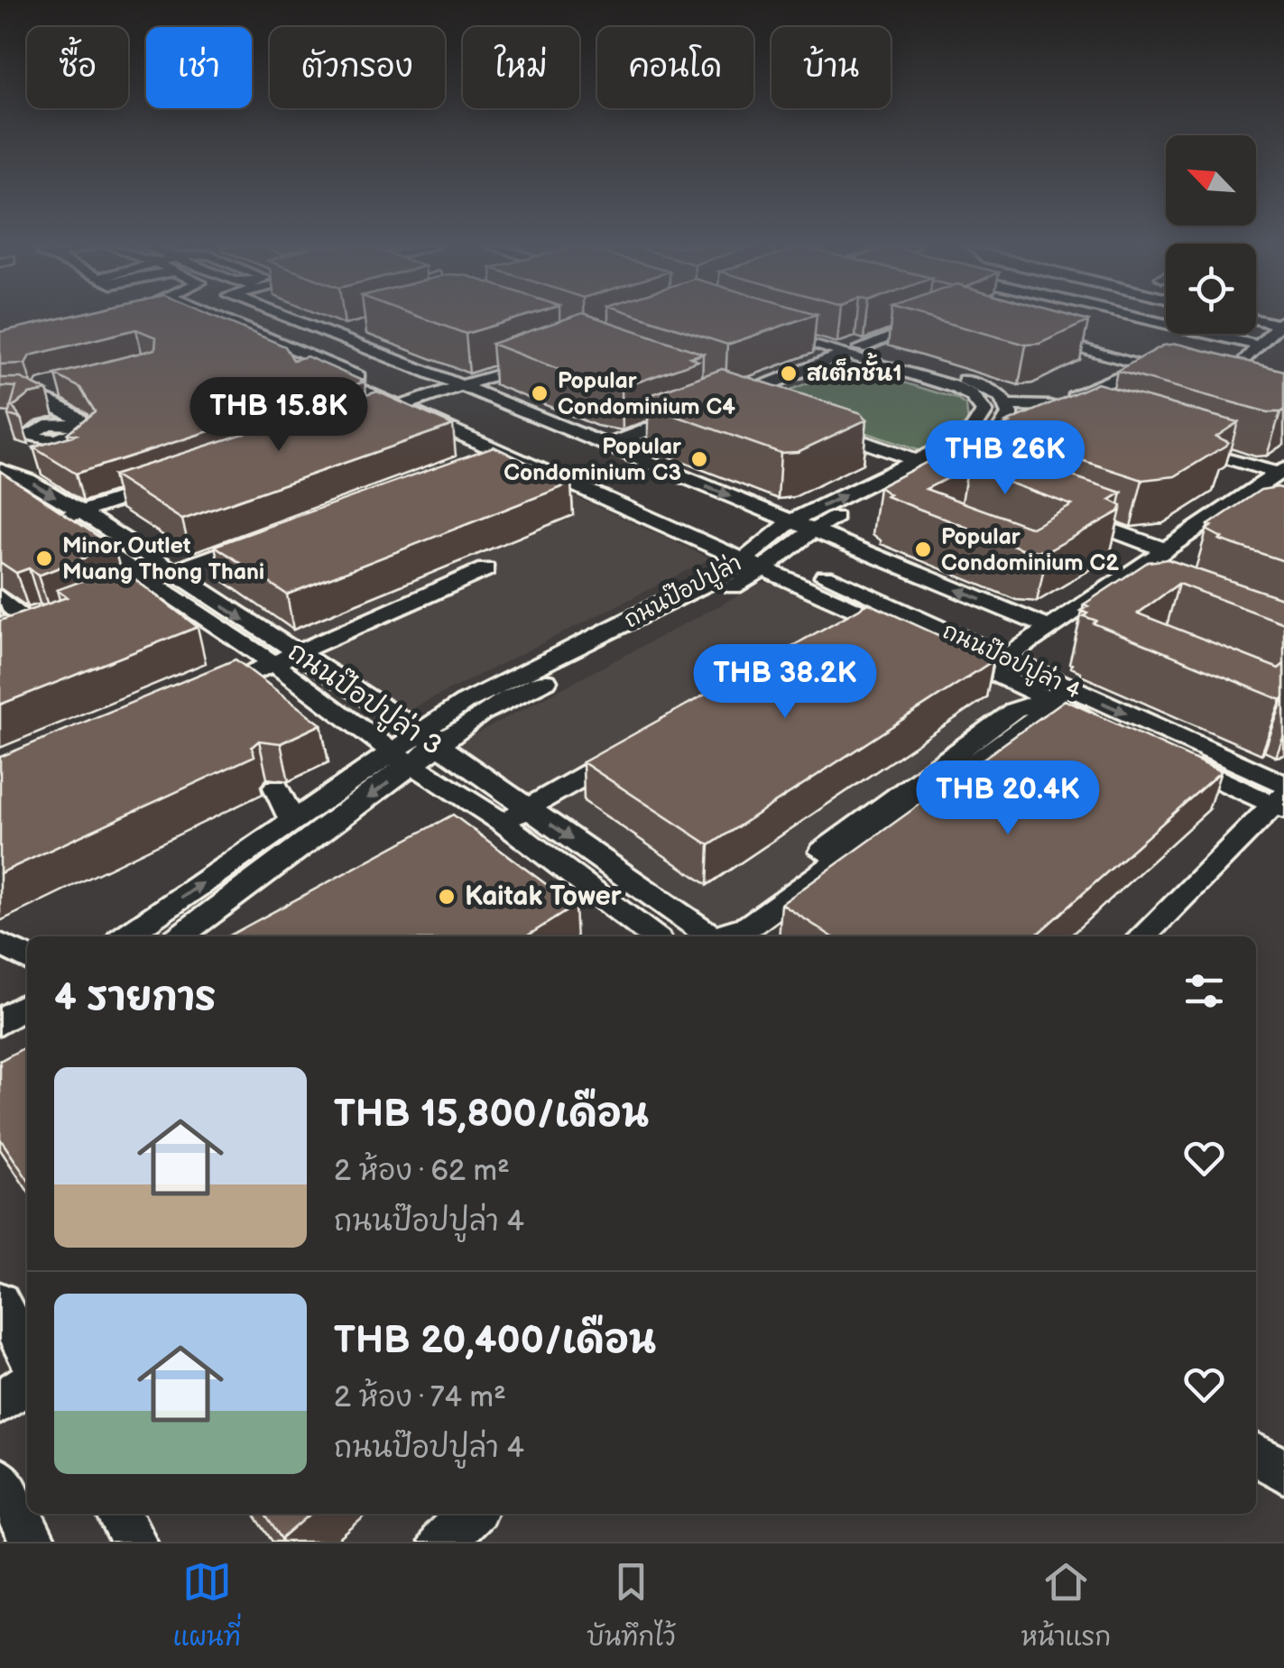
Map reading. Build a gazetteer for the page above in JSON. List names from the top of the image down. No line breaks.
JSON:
{"streets":{"street":["ถนนป๊อปปูล่า","ถนนป๊อปปูล่า 4","ถนนป๊อปปูล่า 3"]},"crossings":[["ถนนป๊อปปูล่า","ถนนป๊อปปูล่า 4"],["ถนนป๊อปปูล่า","ถนนป๊อปปูล่า 3"]],"places":["สเต็กชั้น1","Popular Condominium C4","Popular Condominium C3","Popular Condominium C2","Minor Outlet Muang Thong Thani","Kaitak Tower"],"north":"top left","page":{"chip":["ซื้อ","เช่า","ตัวกรอง","ใหม่","คอนโด","บ้าน"],"price":["THB 15.8K","THB 26K","THB 38.2K","THB 20.4K"],"heading":"4 รายการ","list":[{"name":"THB 15,800/เดือน","note":"2 ห้อง · 62 m² · ถนนป๊อปปูล่า 4"},{"name":"THB 20,400/เดือน","note":"2 ห้อง · 74 m² · ถนนป๊อปปูล่า 4"}],"tabs":["แผนที่","บันทึกไว้","หน้าแรก"]}}
